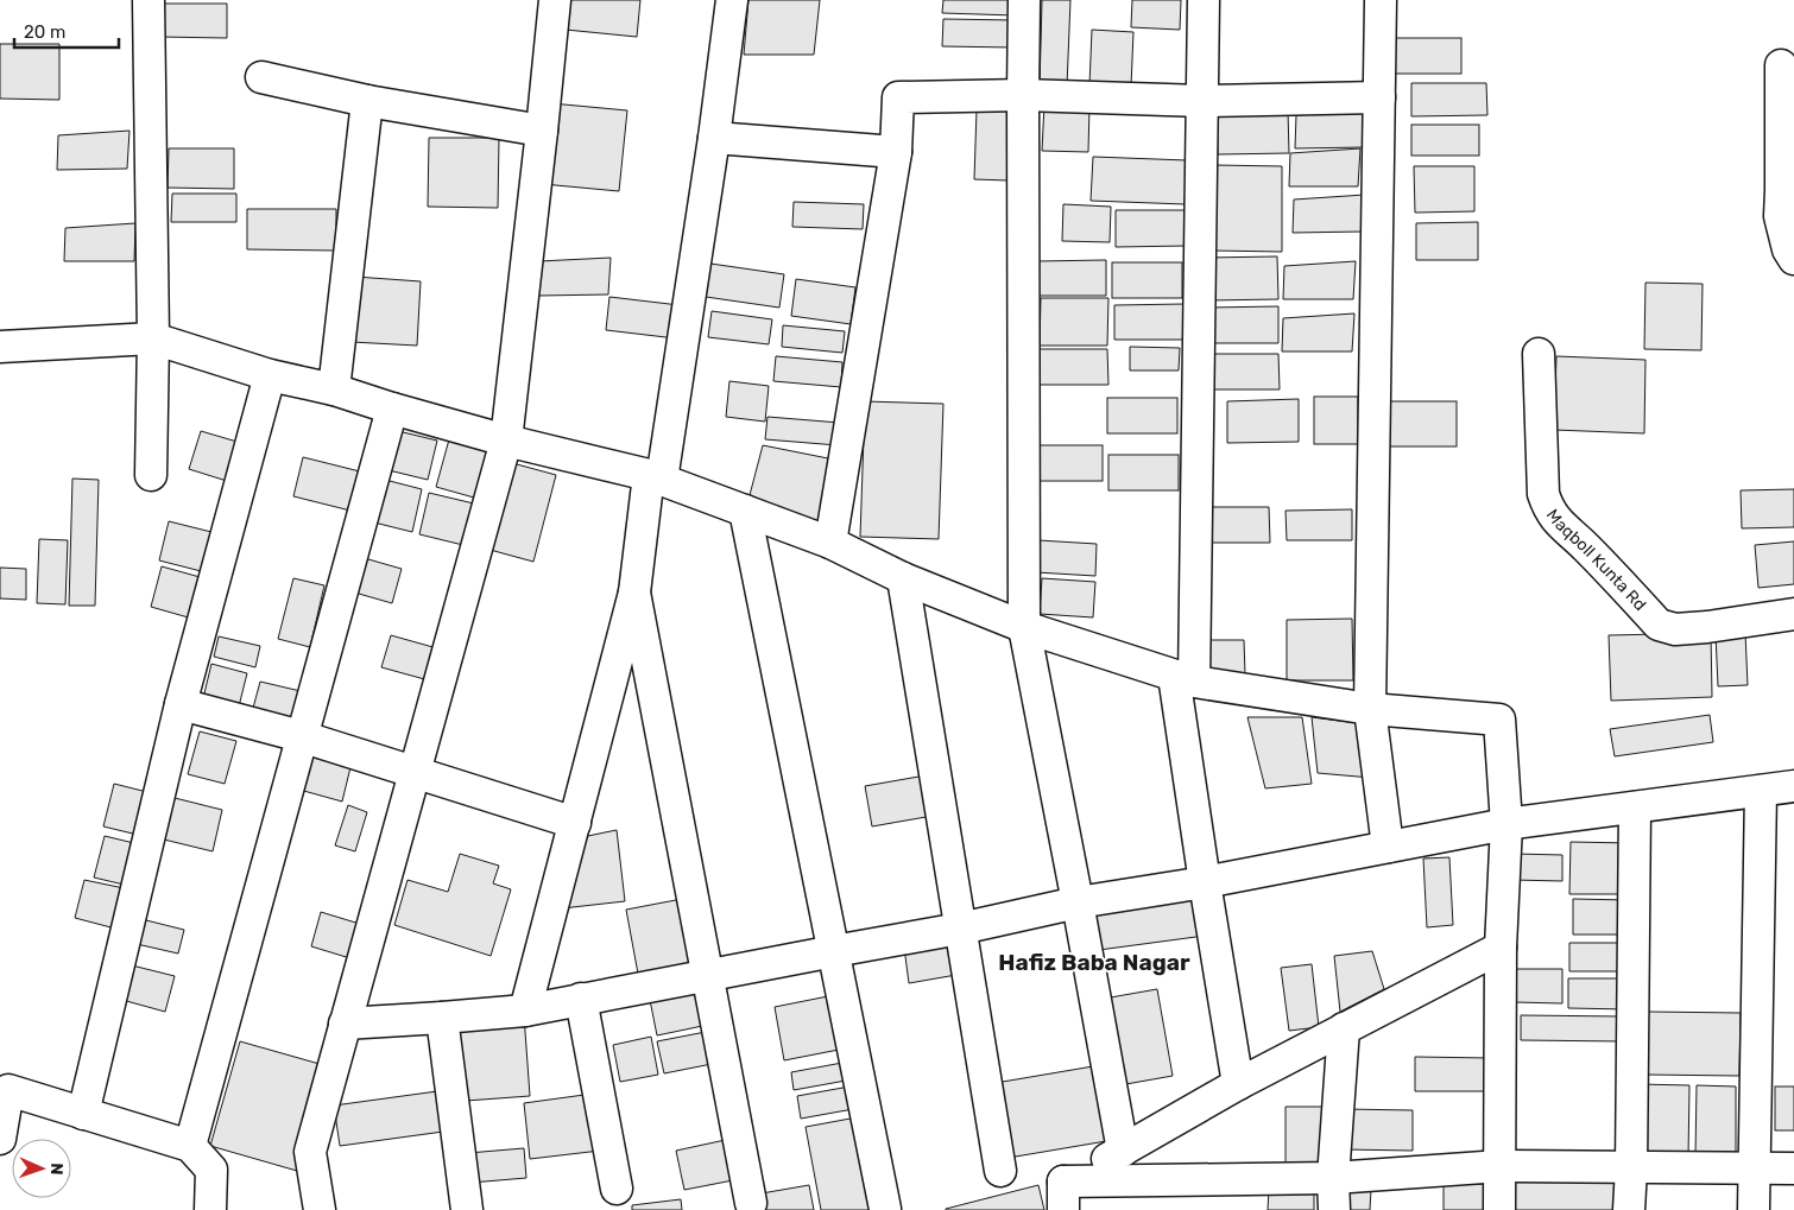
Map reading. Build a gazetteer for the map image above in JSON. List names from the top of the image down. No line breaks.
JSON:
{"streets":{"street":["Maqboll Kunta Rd"]},"districts":["Hafiz Baba Nagar"],"scale_bar":"20 m","north":"right"}
